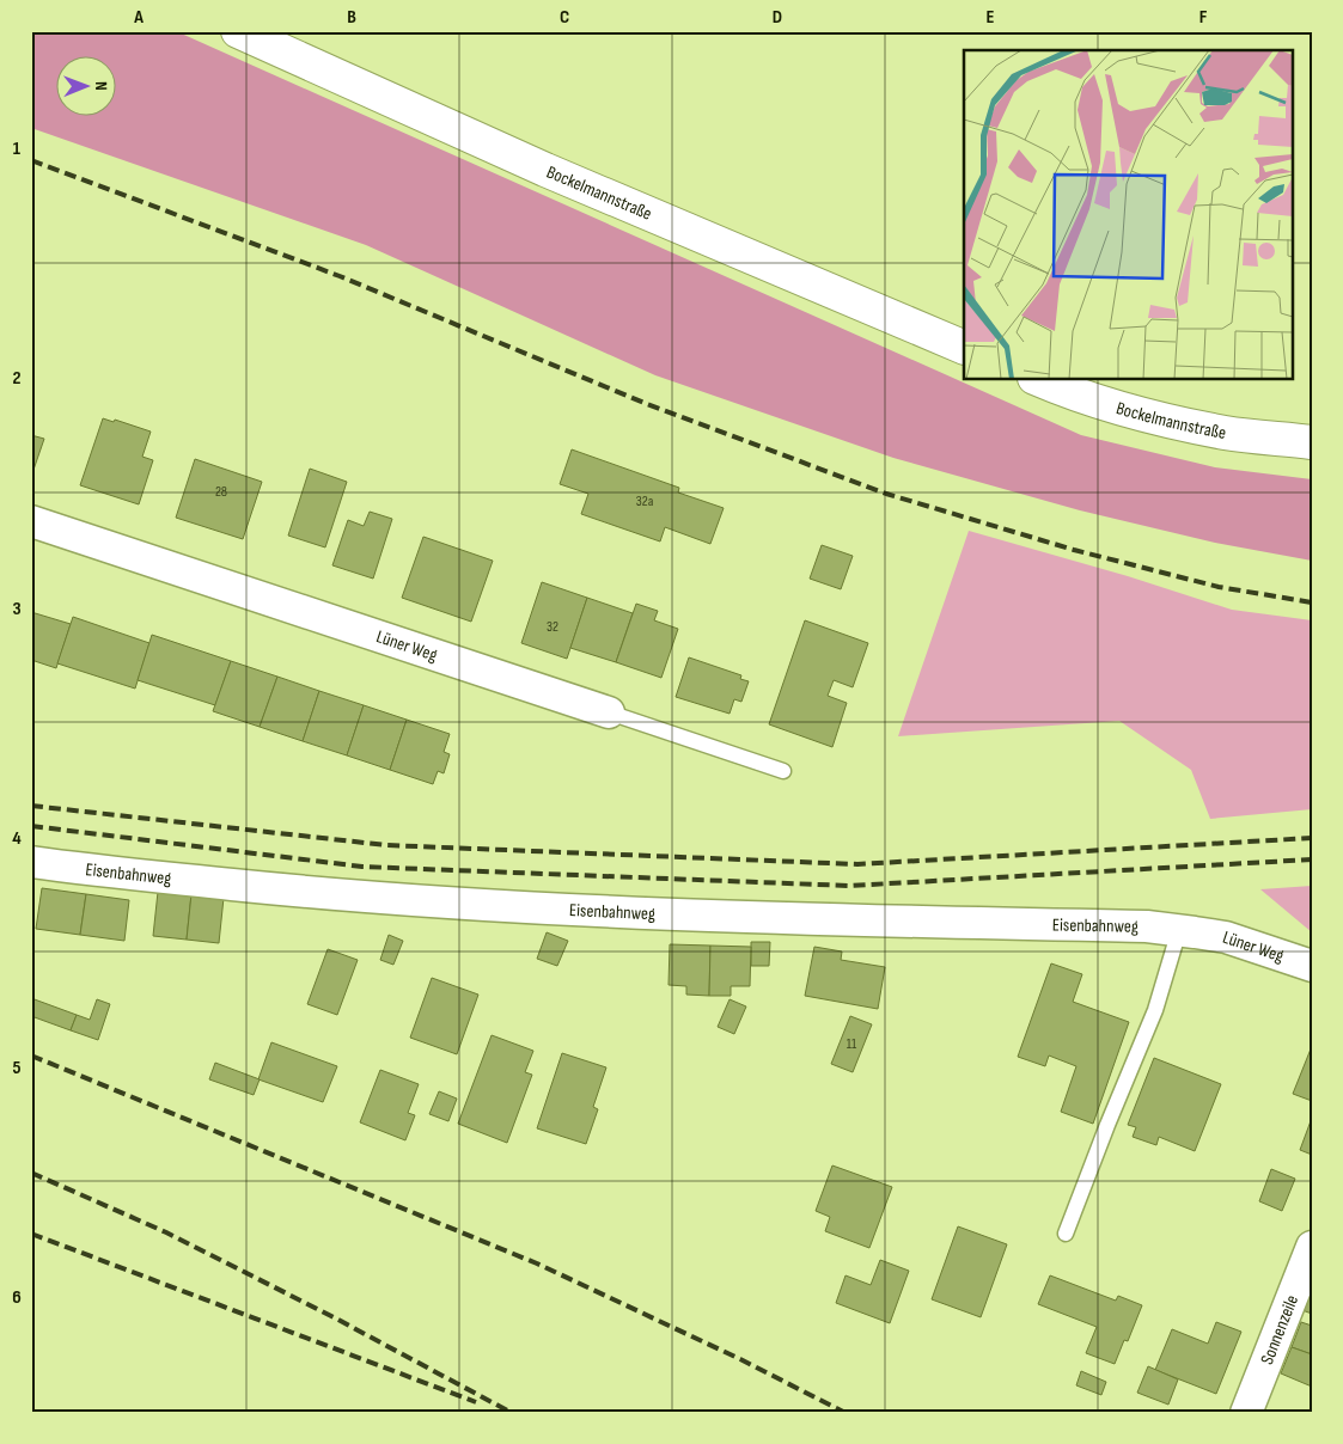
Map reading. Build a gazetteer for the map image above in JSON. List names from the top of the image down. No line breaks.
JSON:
{"streets":{"main road":["Bockelmannstraße"],"street":["Lüner Weg","Eisenbahnweg","Sonnenzeile"]},"crossings":[["Lüner Weg","Eisenbahnweg"]],"house_numbers":["28","32a","32","11"],"north":"right","grid":{"columns":["A","B","C","D","E","F"],"rows":["1","2","3","4","5","6"]}}
